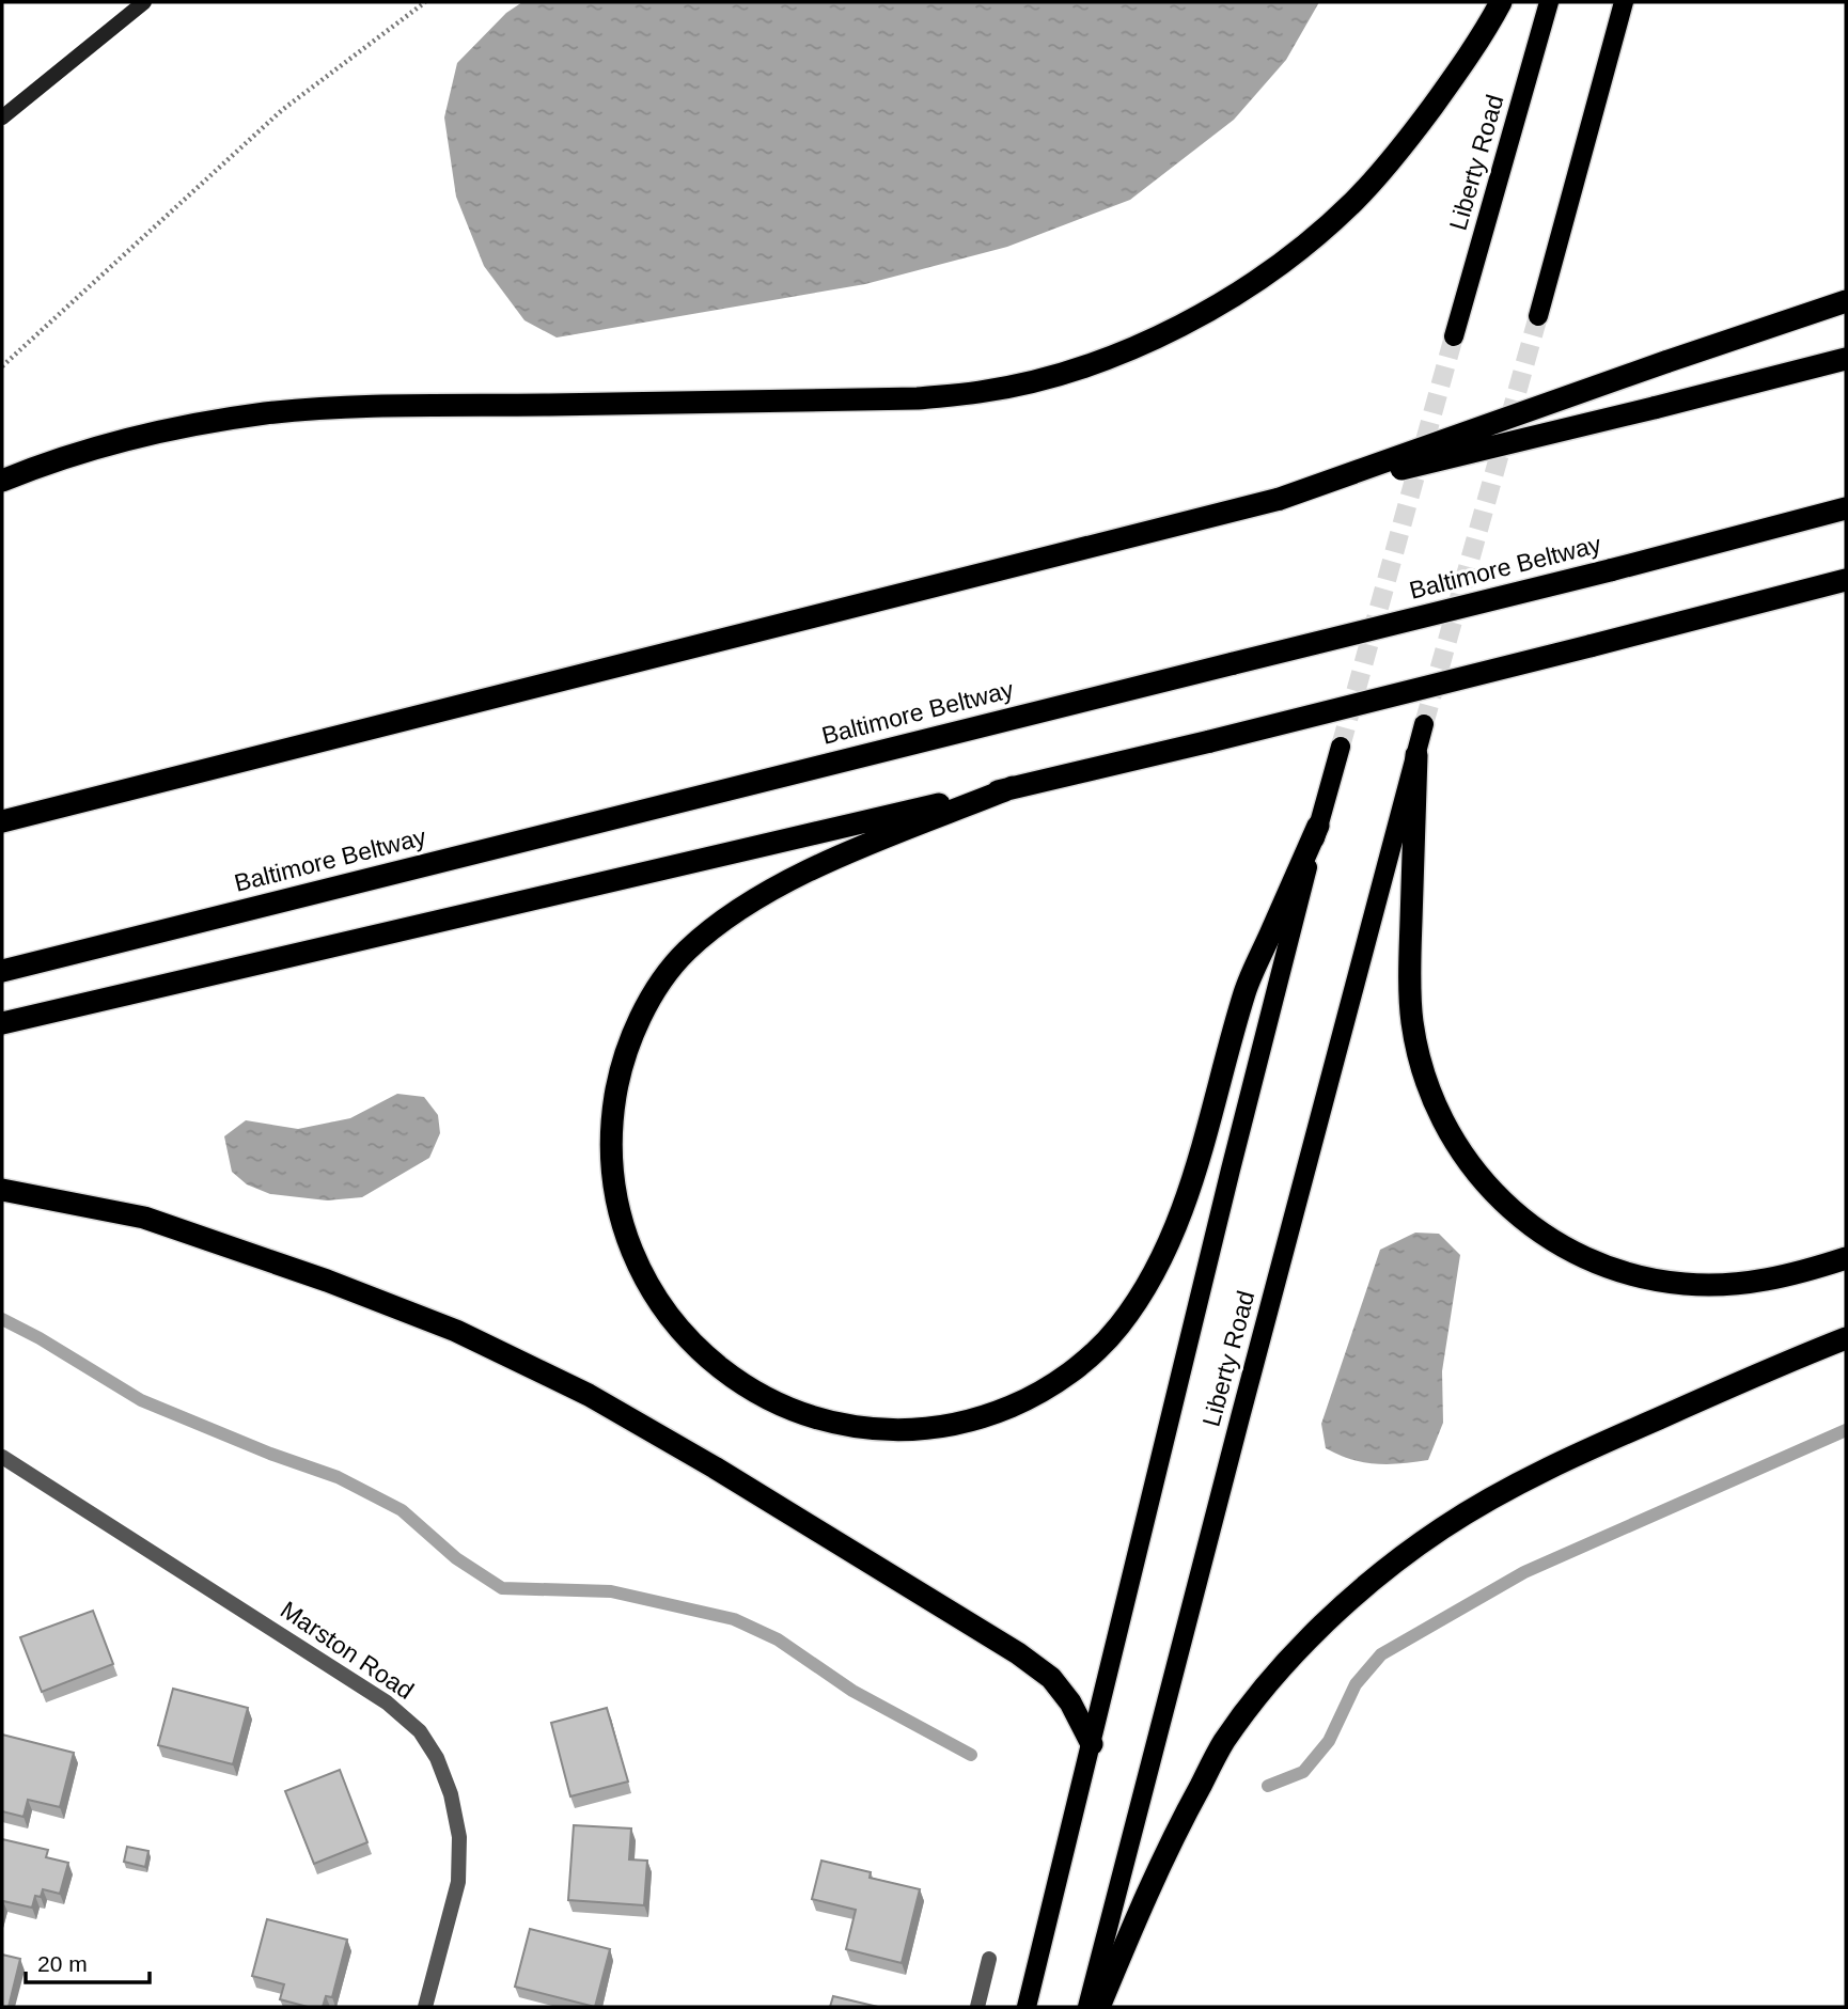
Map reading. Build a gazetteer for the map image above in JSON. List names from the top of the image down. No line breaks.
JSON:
{"streets":{"highway":["Baltimore Beltway"],"main road":["Liberty Road"],"street":["Marston Road"]},"scale_bar":"20 m"}
